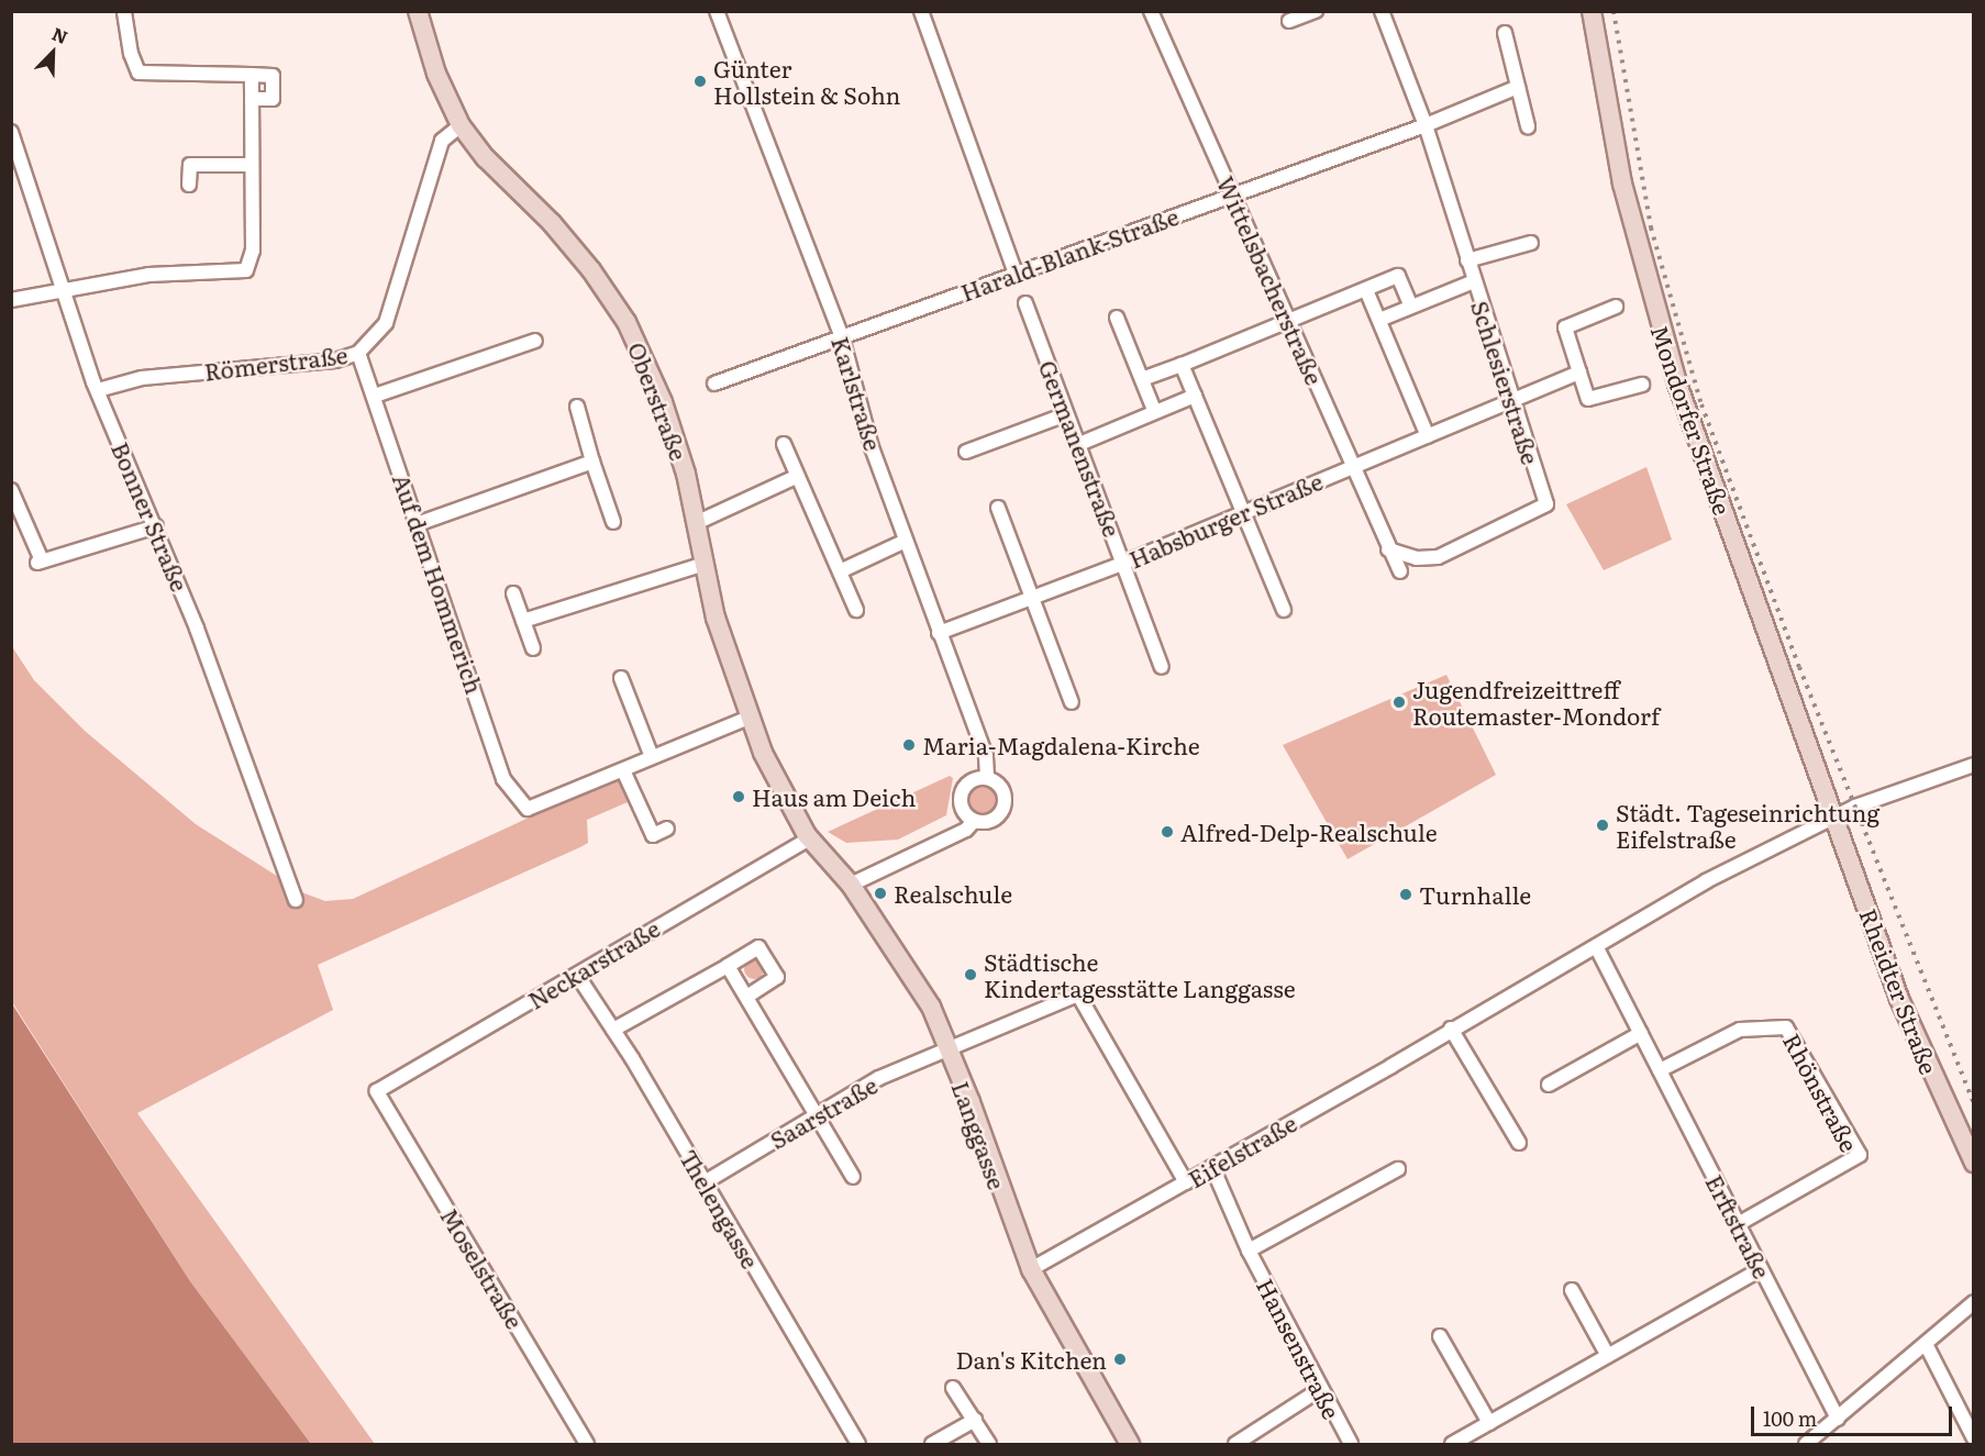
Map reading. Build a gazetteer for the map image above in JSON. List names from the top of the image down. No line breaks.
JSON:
{"streets":{"street":["Harald-Blank-Straße","Wittelsbacherstraße","Römerstraße","Schlesierstraße","Karlstraße","Oberstraße","Mondorfer Straße","Germanenstraße","Bonner Straße","Habsburger Straße","Auf dem Hommerich","Neckarstraße","Rheidter Straße","Rhönstraße","Saarstraße","Langgasse","Eifelstraße","Thelengasse","Erftstraße","Moselstraße","Hansenstraße"]},"crossings":[["Harald-Blank-Straße","Wittelsbacherstraße"],["Harald-Blank-Straße","Schlesierstraße"],["Harald-Blank-Straße","Karlstraße"],["Wittelsbacherstraße","Schlesierstraße"],["Wittelsbacherstraße","Habsburger Straße"],["Römerstraße","Oberstraße"],["Römerstraße","Bonner Straße"],["Römerstraße","Auf dem Hommerich"],["Schlesierstraße","Habsburger Straße"],["Karlstraße","Habsburger Straße"],["Karlstraße","Langgasse"],["Oberstraße","Neckarstraße"],["Oberstraße","Langgasse"],["Mondorfer Straße","Rheidter Straße"],["Mondorfer Straße","Eifelstraße"],["Germanenstraße","Habsburger Straße"],["Neckarstraße","Langgasse"],["Neckarstraße","Thelengasse"],["Neckarstraße","Moselstraße"],["Rheidter Straße","Eifelstraße"],["Rhönstraße","Erftstraße"],["Saarstraße","Langgasse"],["Saarstraße","Eifelstraße"],["Saarstraße","Thelengasse"],["Langgasse","Eifelstraße"],["Eifelstraße","Erftstraße"],["Eifelstraße","Hansenstraße"]],"places":["Günter Hollstein & Sohn","Jugendfreizeittreff Routemaster-Mondorf","Maria-Magdalena-Kirche","Haus am Deich","Städt. Tageseinrichtung Eifelstraße","Alfred-Delp-Realschule","Realschule","Turnhalle","Städtische Kindertagesstätte Langgasse","Dan's Kitchen"],"scale_bar":"100 m","north":"top right"}
